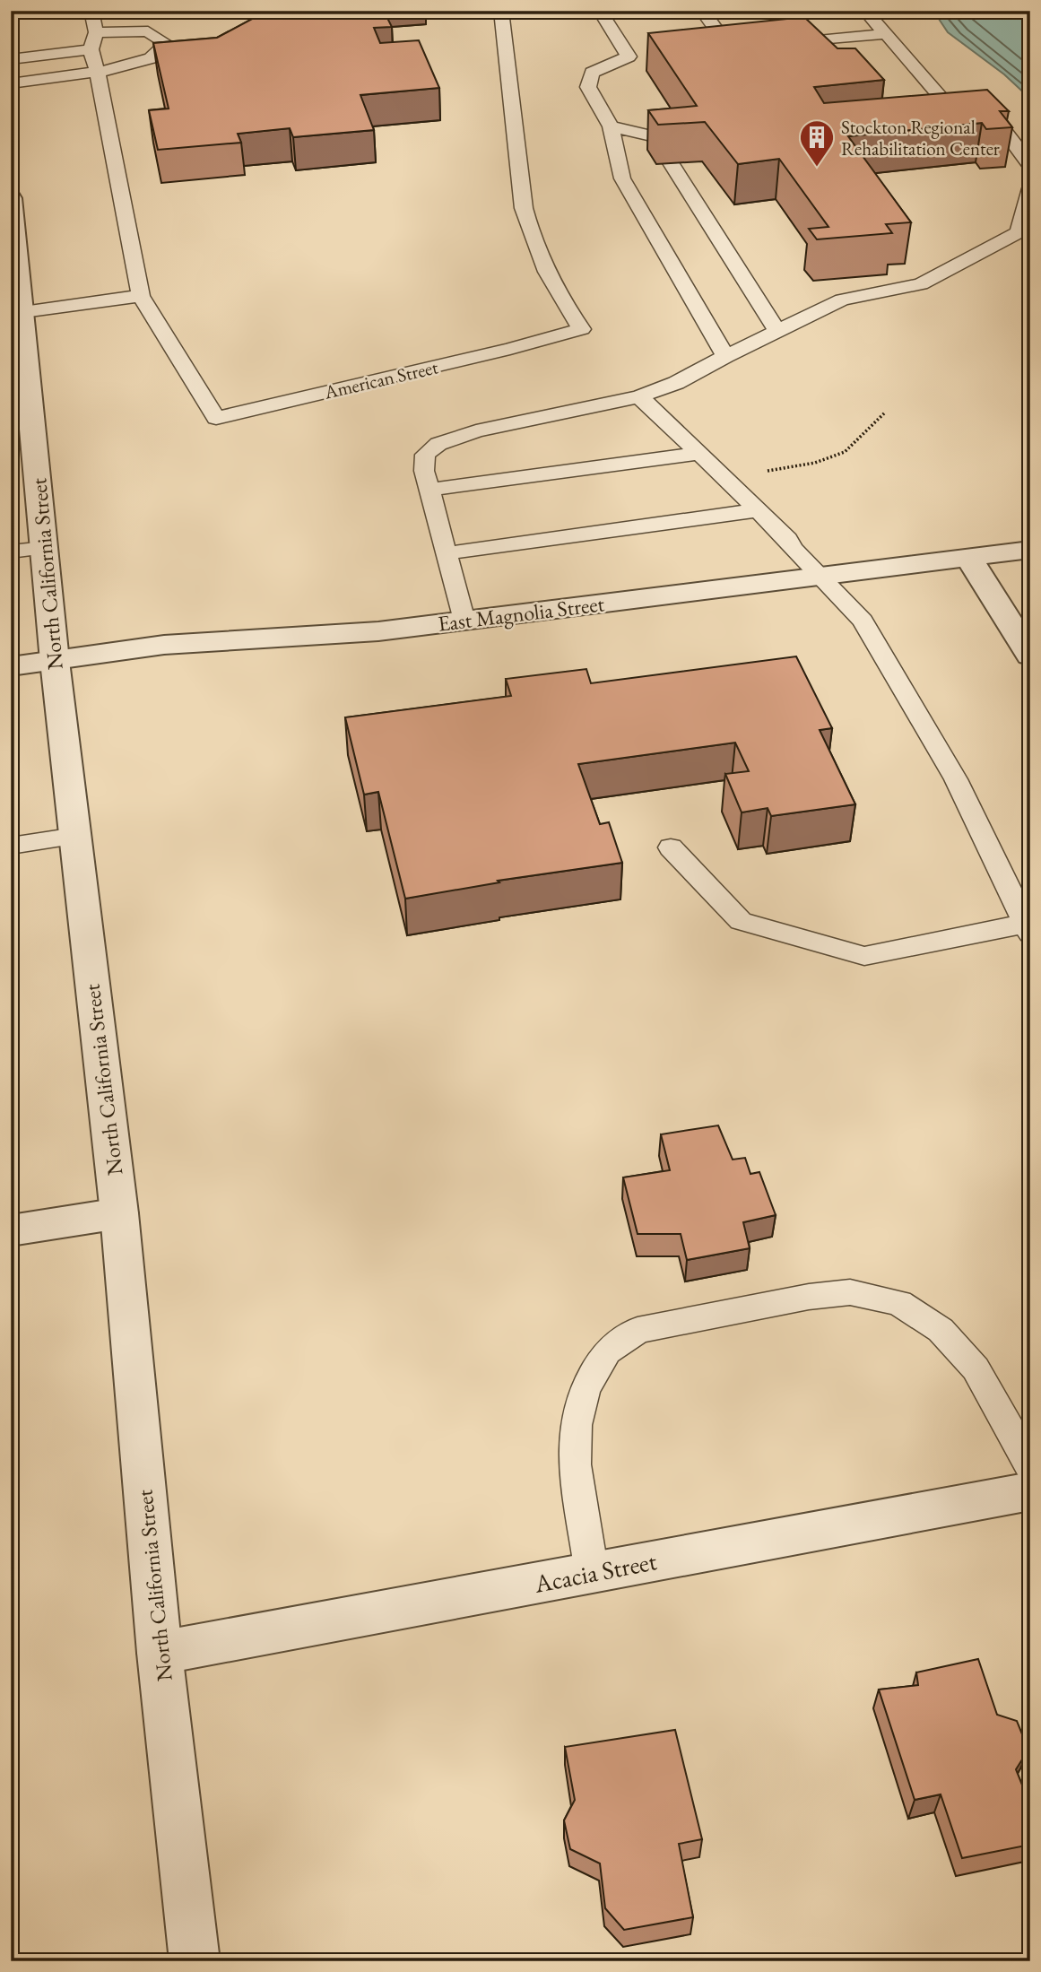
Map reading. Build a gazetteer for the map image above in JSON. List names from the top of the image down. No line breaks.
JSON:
{"streets":{"street":["North California Street","East Magnolia Street","Acacia Street"],"lane":["American Street"]},"crossings":[["North California Street","East Magnolia Street"],["North California Street","Acacia Street"]],"places":{"building":["Stockton Regional Rehabilitation Center"]}}
